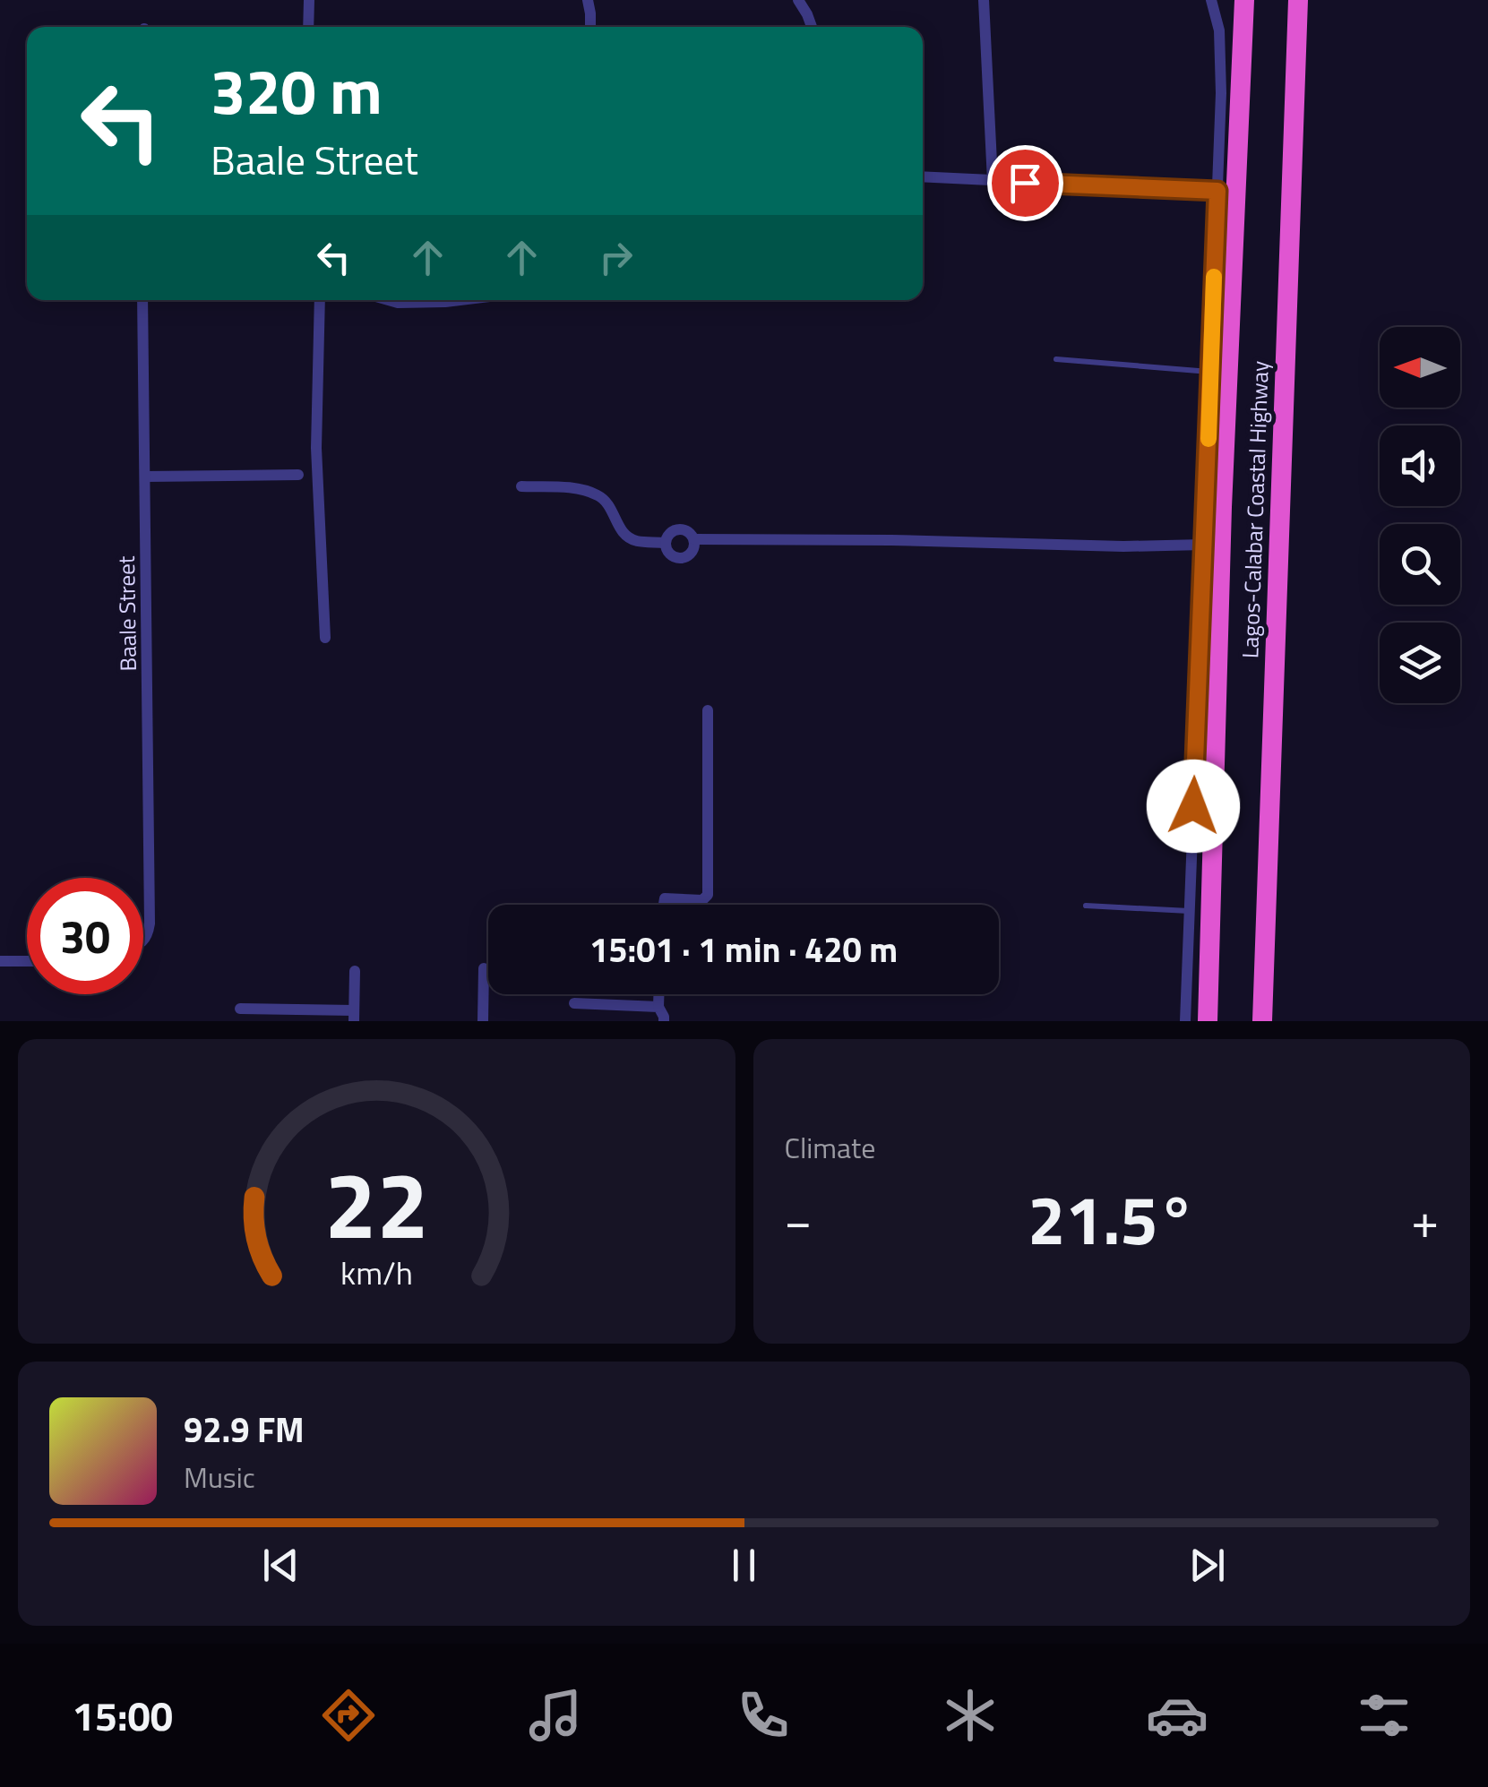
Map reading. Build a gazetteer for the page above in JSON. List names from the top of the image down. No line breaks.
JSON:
{"streets":{"highway":["Lagos-Calabar Coastal Highway"],"street":["Baale Street"]},"north":"left","page":{"turn":["320 m","Baale Street"],"limit":"30","trip":"15:01 · 1 min · 420 m","tile":"Climate","heat":["−","21.5°","+"],"song":["92.9 FM","Music"],"tabs":"15:00","gauge":["22","km/h"]}}
